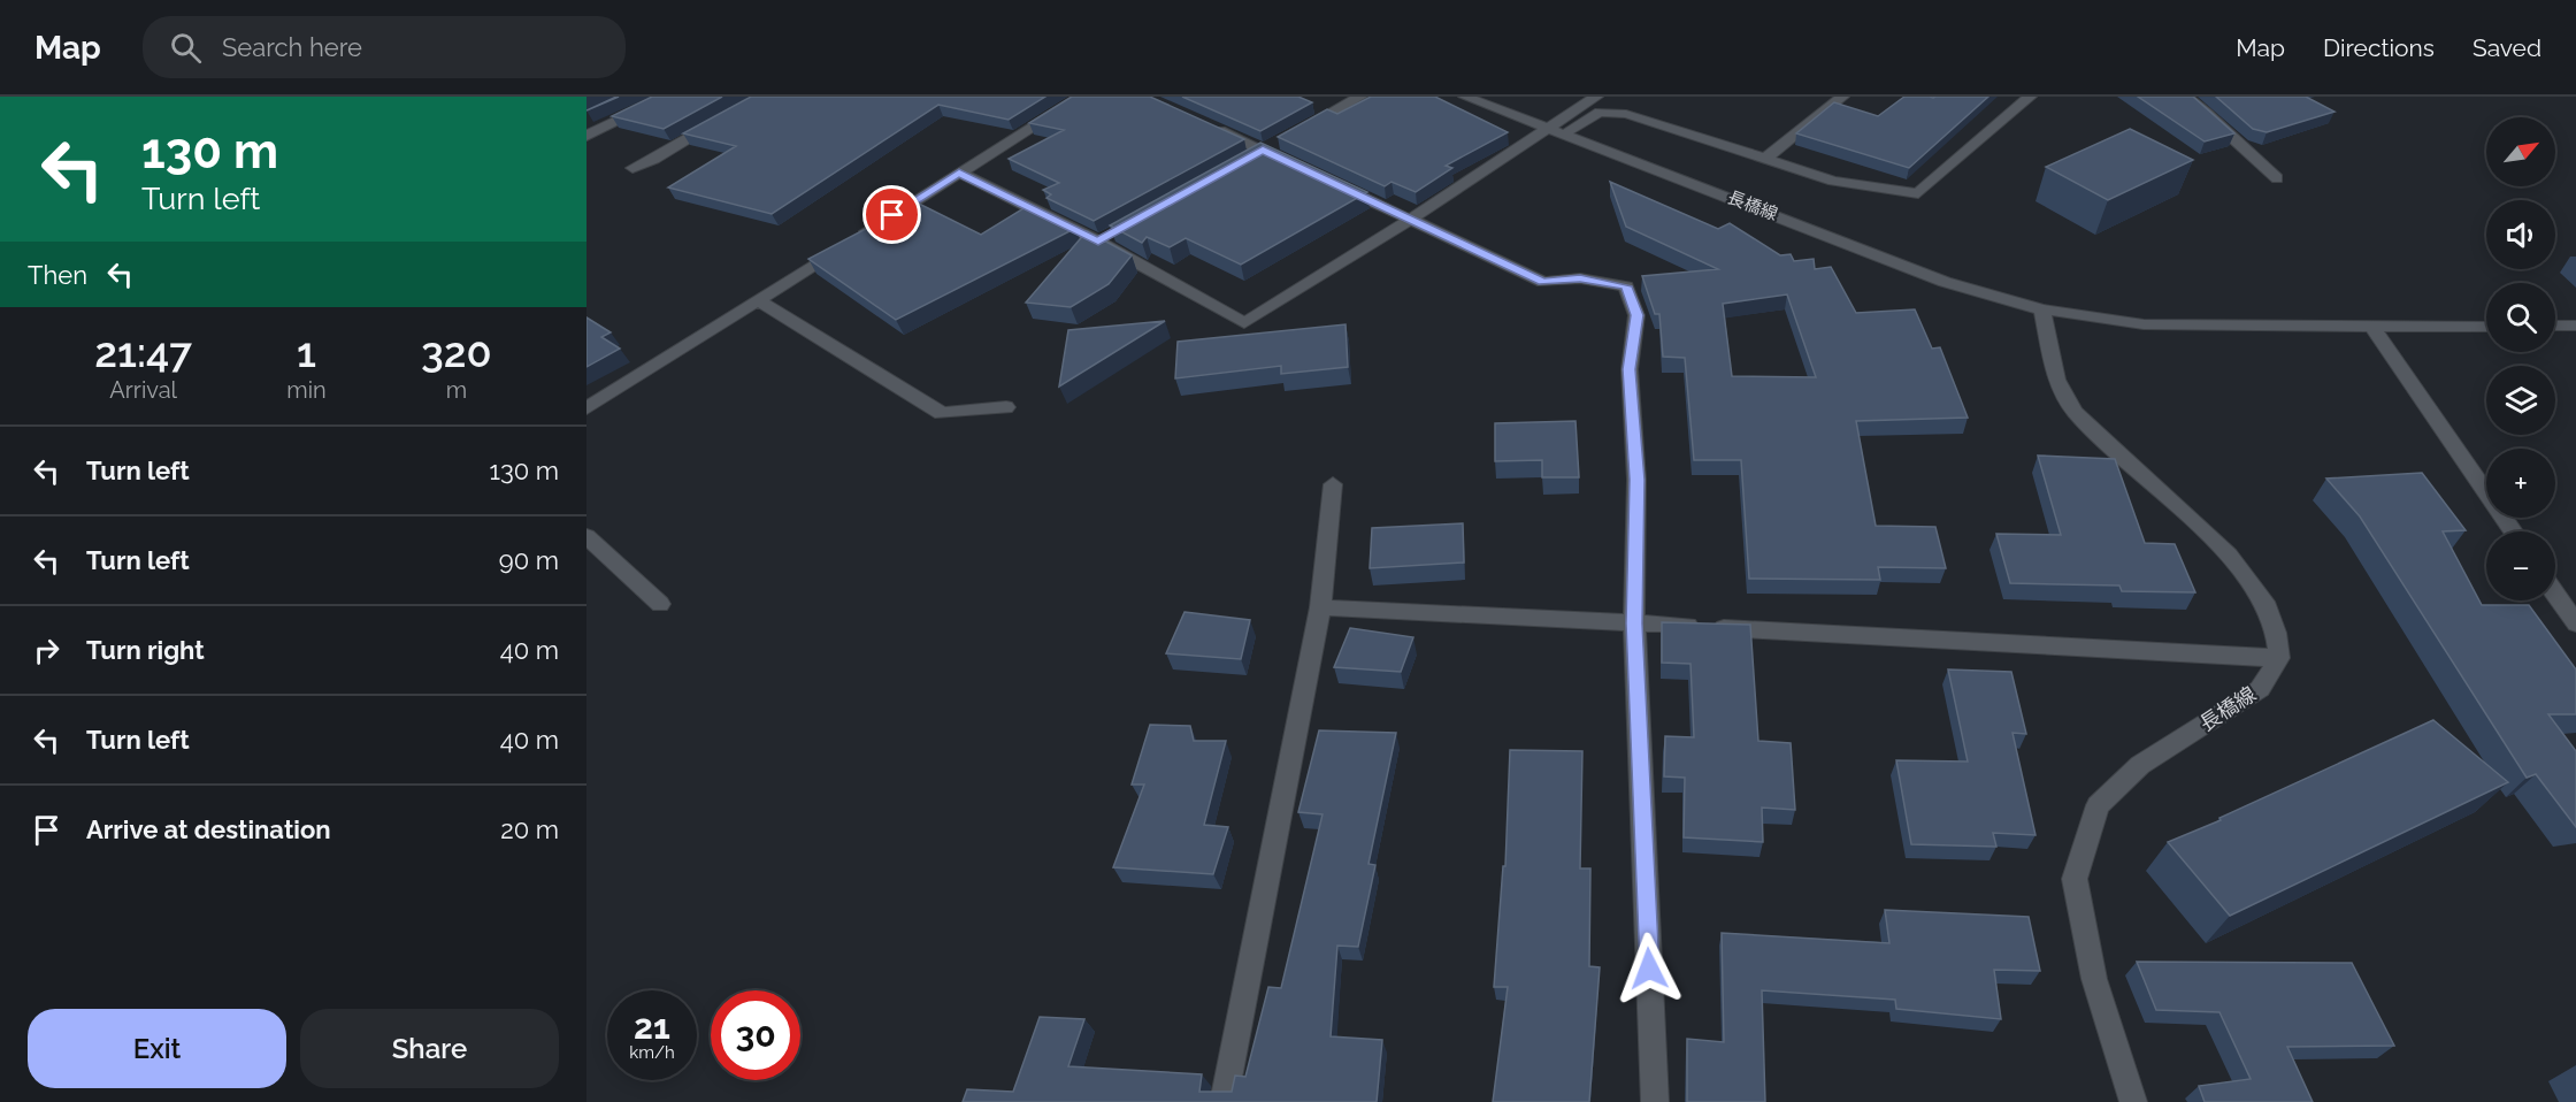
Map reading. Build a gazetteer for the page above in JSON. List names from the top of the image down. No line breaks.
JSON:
{"streets":{"street":["長橋線"]},"north":"top right","page":{"header":"Map","search":"Search here","nav":["Map","Directions","Saved"],"turn":["130 m","Turn left"],"map_buttons":["+","−"],"then":"Then","eta":["21:47","Arrival","1","min","320","m"],"list":[{"name":"Turn left","value":"130 m"},{"name":"Turn left","value":"90 m"},{"name":"Turn right","value":"40 m"},{"name":"Turn left","value":"40 m"},{"name":"Arrive at destination","value":"20 m"}],"speed":"21 km/h","limit":"30","buttons":["Exit","Share"]}}
